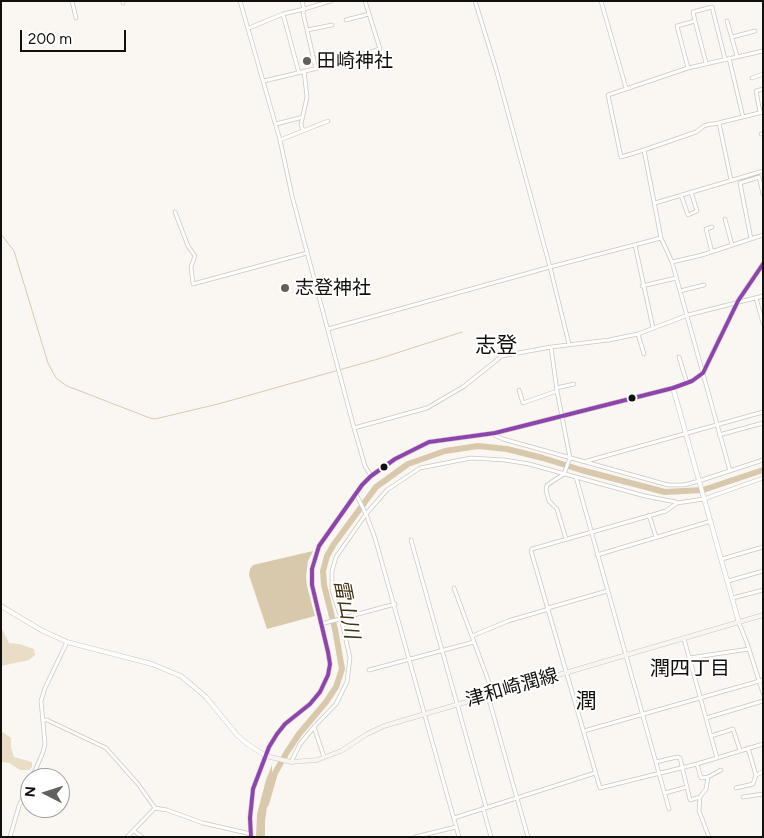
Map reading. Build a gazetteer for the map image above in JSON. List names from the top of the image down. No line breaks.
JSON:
{"streets":{"main road":["津和崎潤線"]},"districts":["志登","潤四丁目","潤"],"water":["雷山川"],"places":["田崎神社","志登神社"],"scale_bar":"200 m","north":"left"}
